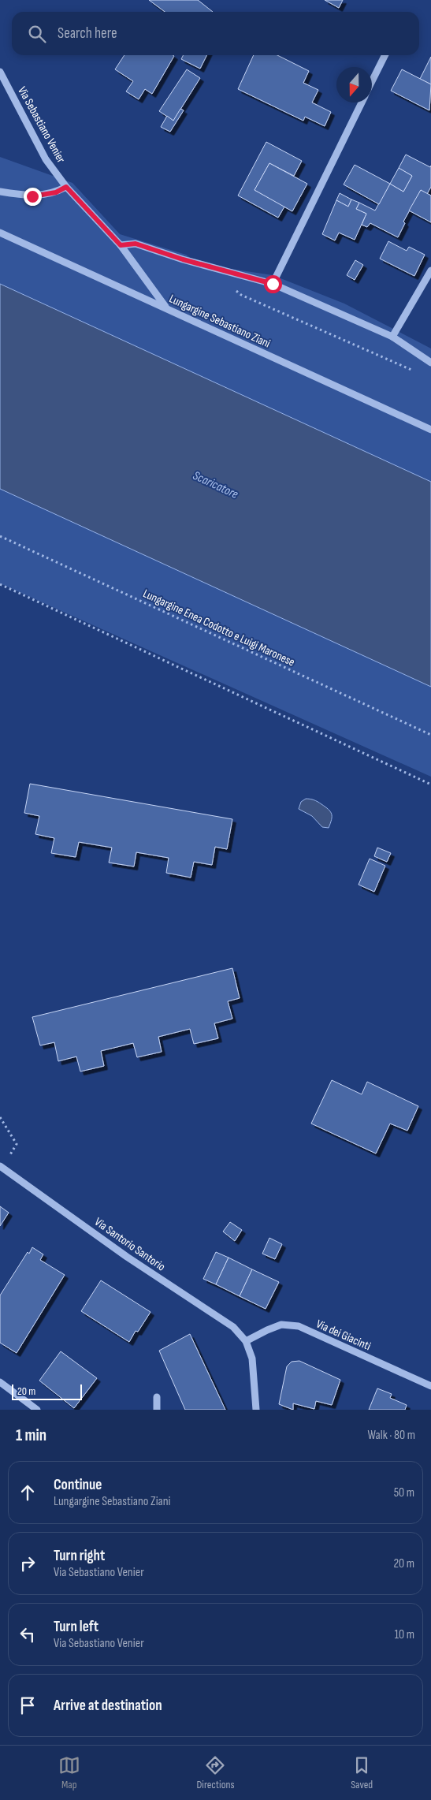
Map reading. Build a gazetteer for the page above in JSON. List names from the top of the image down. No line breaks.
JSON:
{"streets":{"street":["Via Sebastiano Venier","Lungargine Sebastiano Ziani","Via Santorio Santorio","Via dei Giacinti"],"path":["Lungargine Enea Codotto e Luigi Maronese"]},"crossings":[["Via Sebastiano Venier","Lungargine Sebastiano Ziani"],["Via Santorio Santorio","Via dei Giacinti"]],"water":["Scaricatore"],"scale_bar":"20 m","north":"bottom","page":{"search":"Search here","scale":"20 m","heading":["1 min","Walk · 80 m"],"list":[["Continue","Lungargine Sebastiano Ziani","50 m"],["Turn right","Via Sebastiano Venier","20 m"],["Turn left","Via Sebastiano Venier","10 m"],"Arrive at destination"],"nav":["Map","Directions","Saved"]}}
